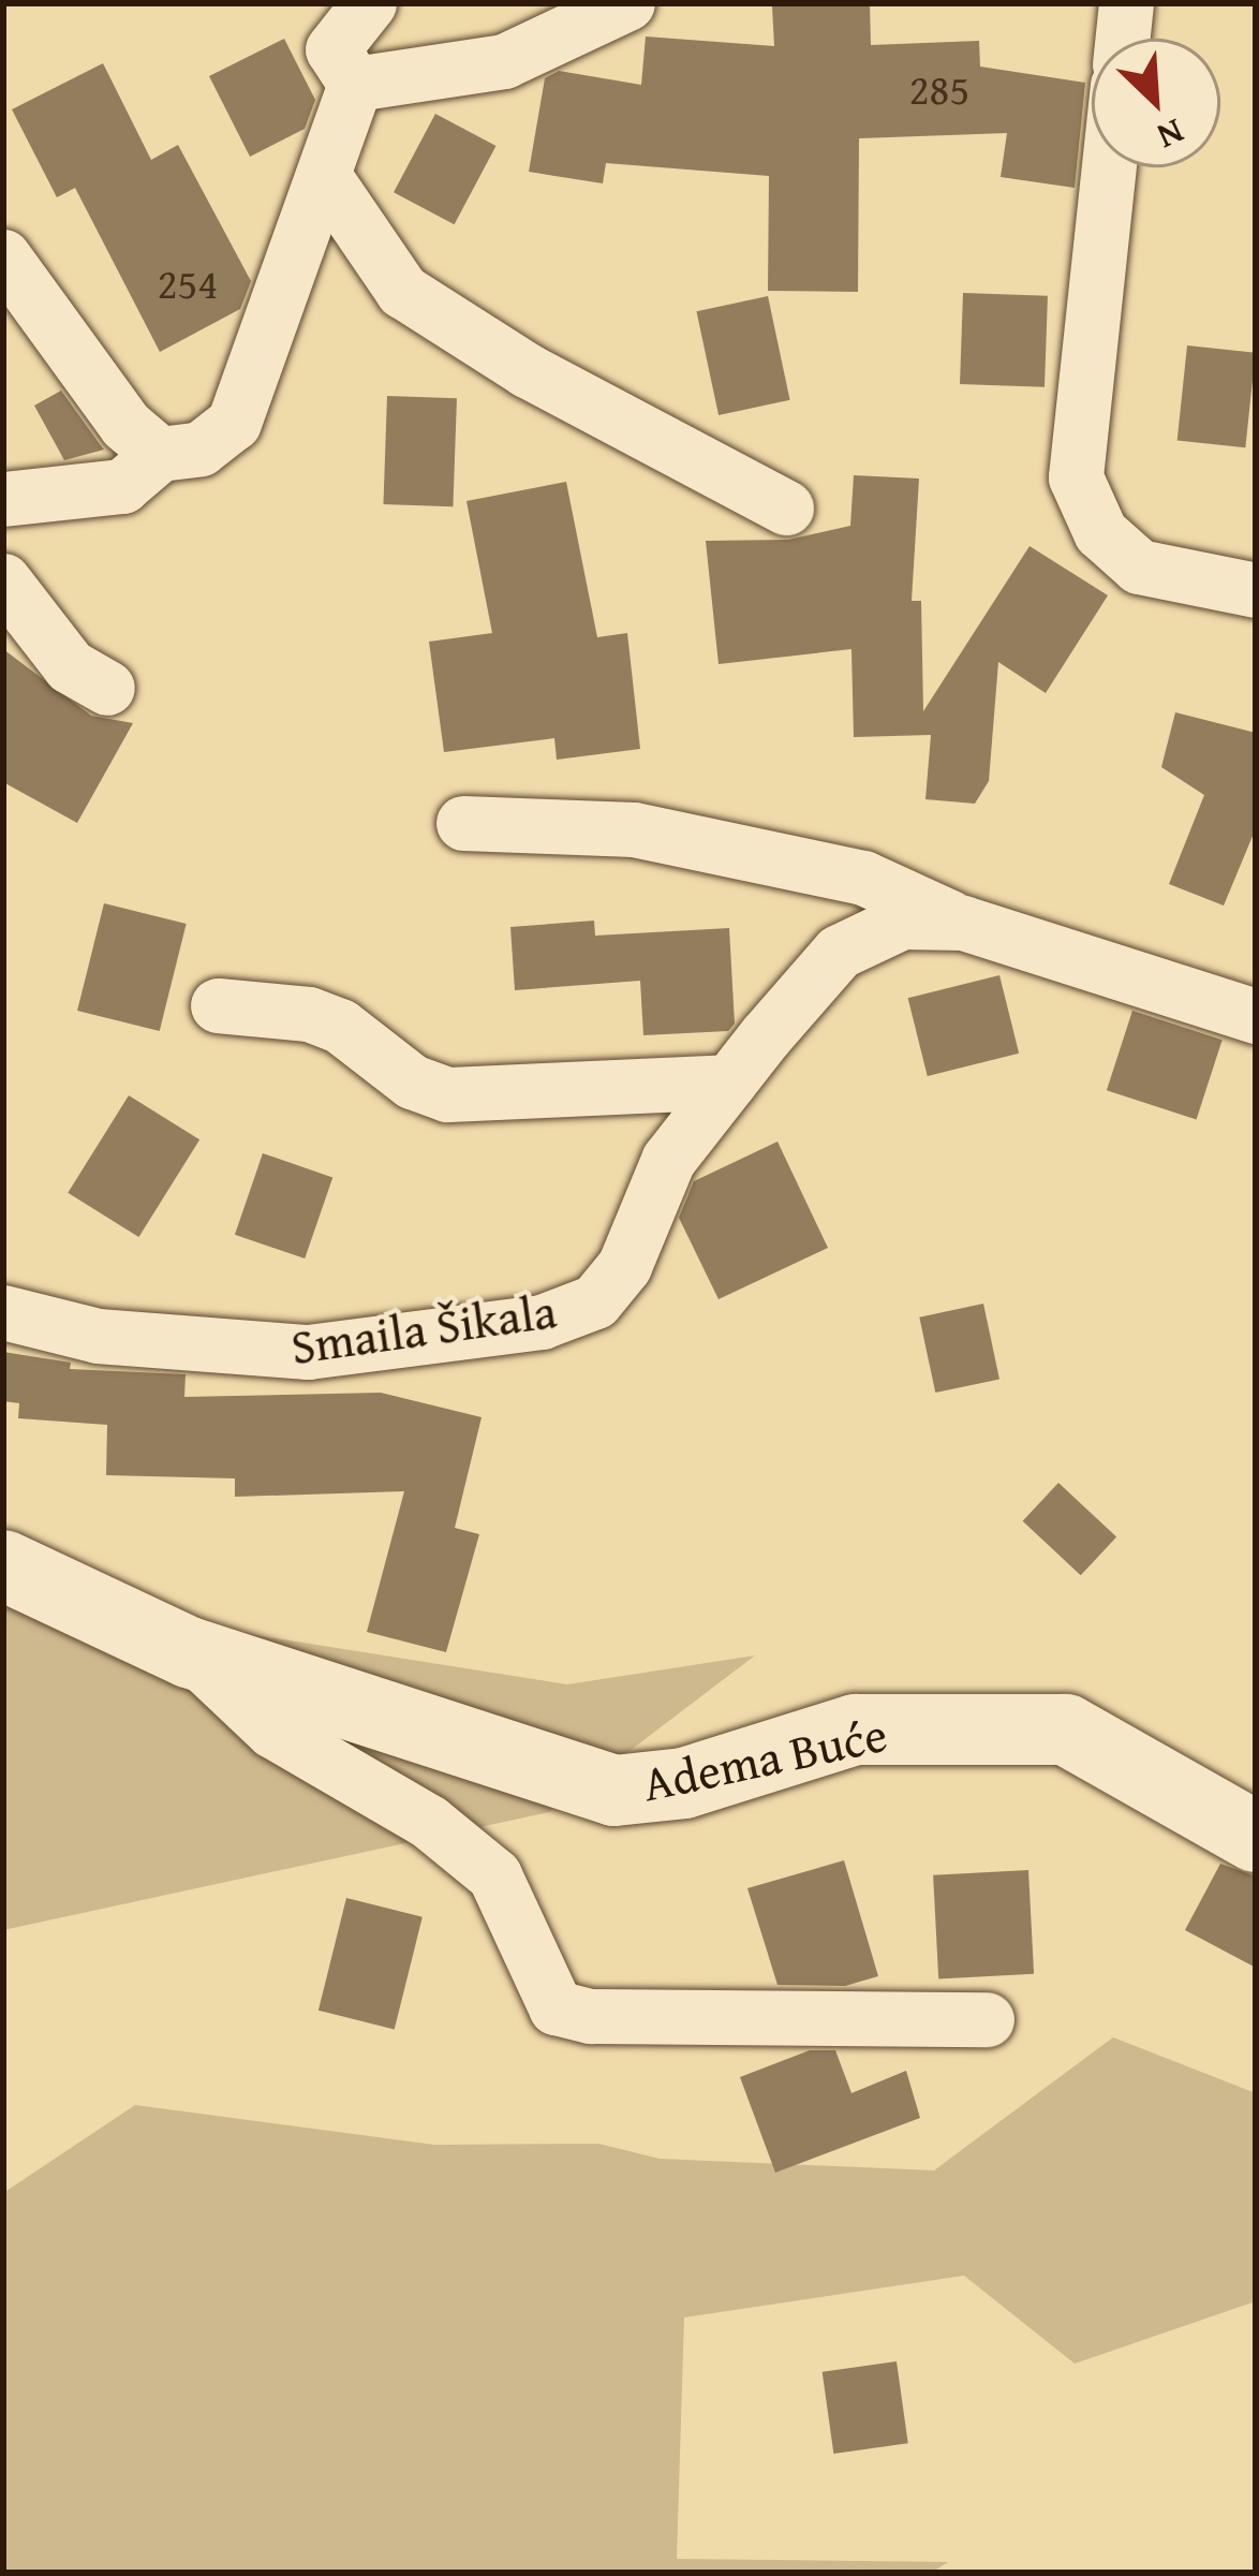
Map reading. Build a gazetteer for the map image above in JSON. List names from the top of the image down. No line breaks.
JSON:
{"streets":{"street":["Smaila Šikala","Adema Buće"]},"house_numbers":["285","254"],"north":"bottom right"}
